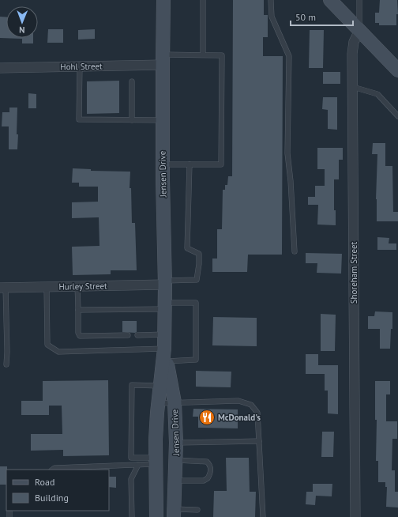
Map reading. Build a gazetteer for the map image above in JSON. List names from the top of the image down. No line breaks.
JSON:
{"streets":{"main road":["Jensen Drive"],"street":["Hohl Street","Shoreham Street","Hurley Street"]},"crossings":[["Hohl Street","Jensen Drive"],["Jensen Drive","Hurley Street"]],"places":{"restaurant":["McDonald's"]},"legend":["Road","Building"],"scale_bar":"50 m","north":"bottom"}
